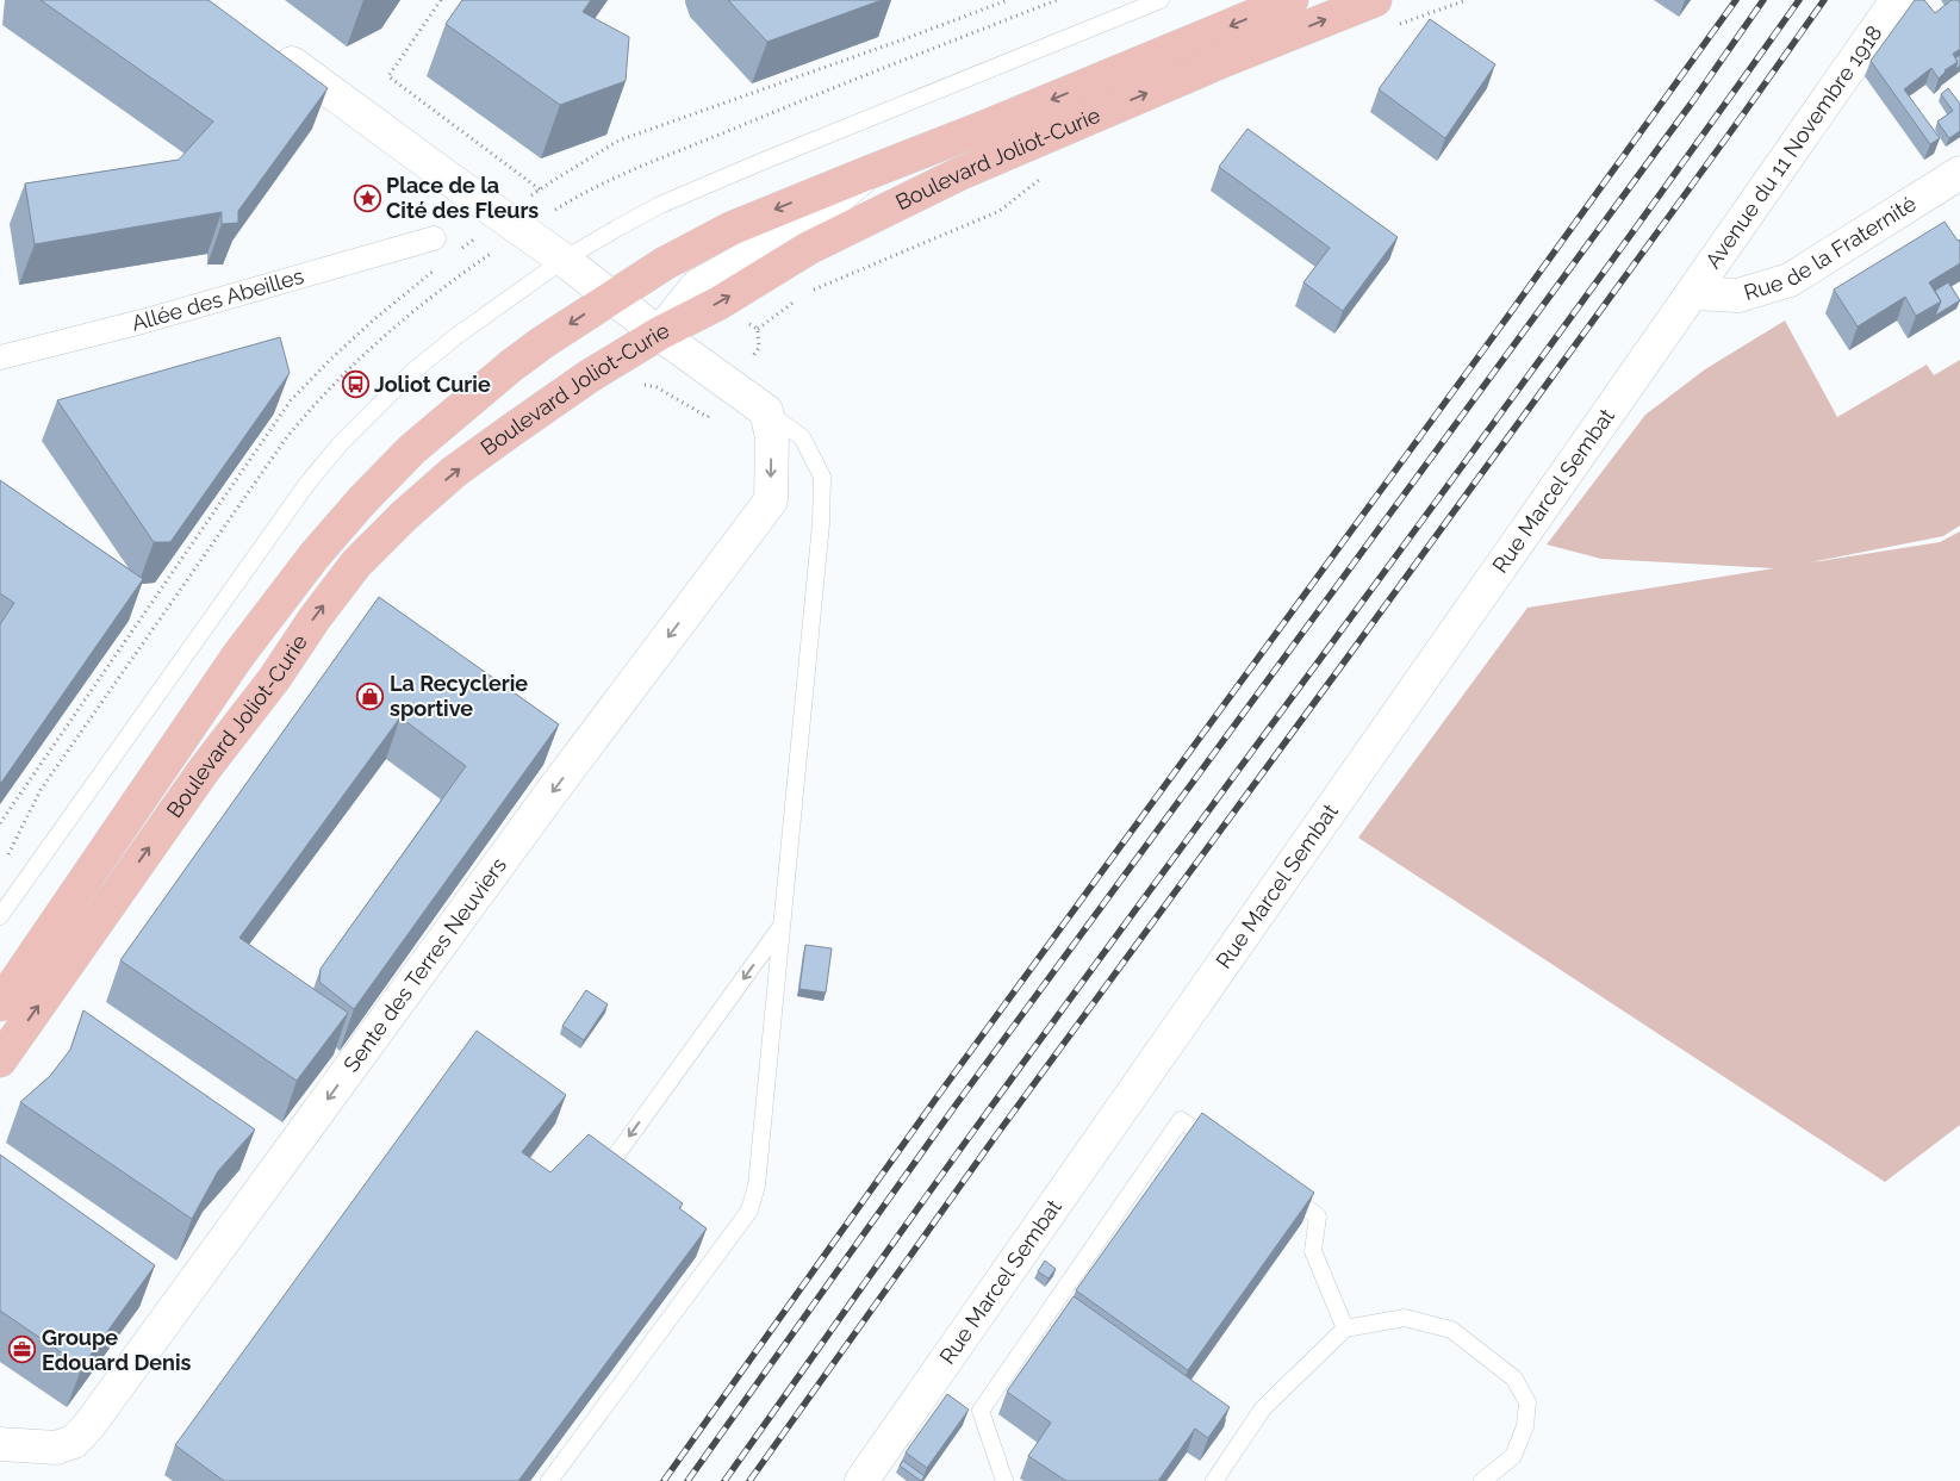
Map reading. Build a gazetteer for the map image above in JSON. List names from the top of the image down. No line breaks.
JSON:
{"streets":{"main road":["Boulevard Joliot-Curie"],"street":["Avenue du 11 Novembre 1918","Rue de la Fraternité","Allée des Abeilles","Rue Marcel Sembat","Sente des Terres Neuviers"]},"crossings":[["Avenue du 11 Novembre 1918","Rue de la Fraternité"],["Avenue du 11 Novembre 1918","Rue Marcel Sembat"],["Rue de la Fraternité","Rue Marcel Sembat"]],"one_way":["Sente des Terres Neuviers"],"places":{"place":["Place de la Cité des Fleurs"],"bus stop":["Joliot Curie"],"shop":["La Recyclerie sportive"],"office":["Groupe Edouard Denis"]}}
